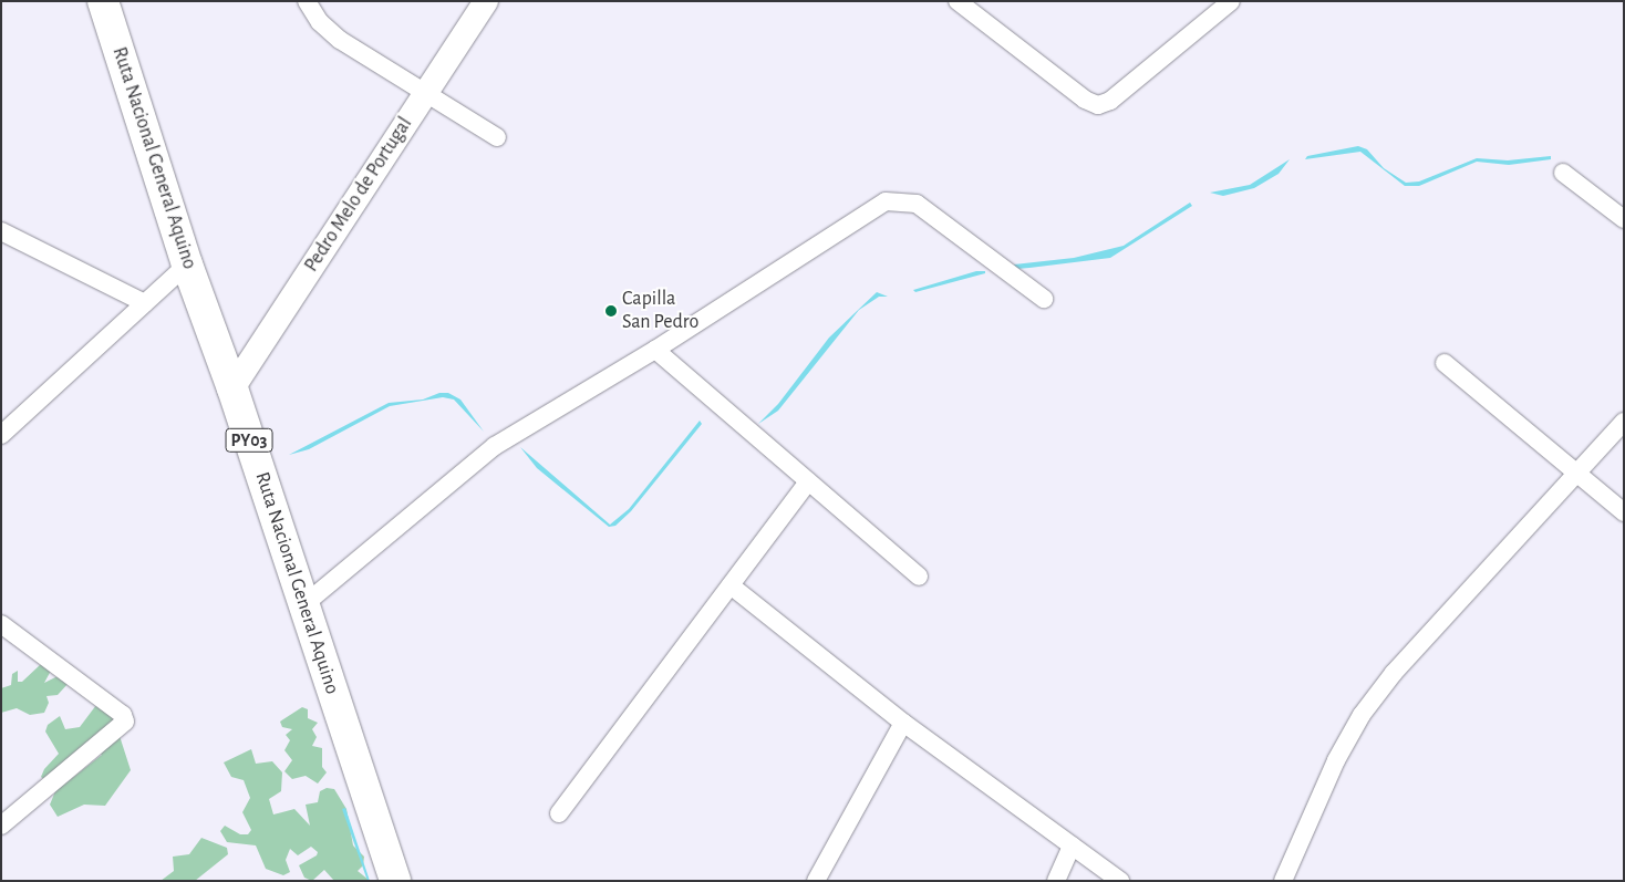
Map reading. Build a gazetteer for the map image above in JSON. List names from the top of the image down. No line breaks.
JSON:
{"streets":{"highway":["Ruta Nacional General Aquino","PY03"],"street":["Pedro Melo de Portugal"]},"crossings":[["Ruta Nacional General Aquino","Pedro Melo de Portugal"]],"places":["Capilla San Pedro"]}
